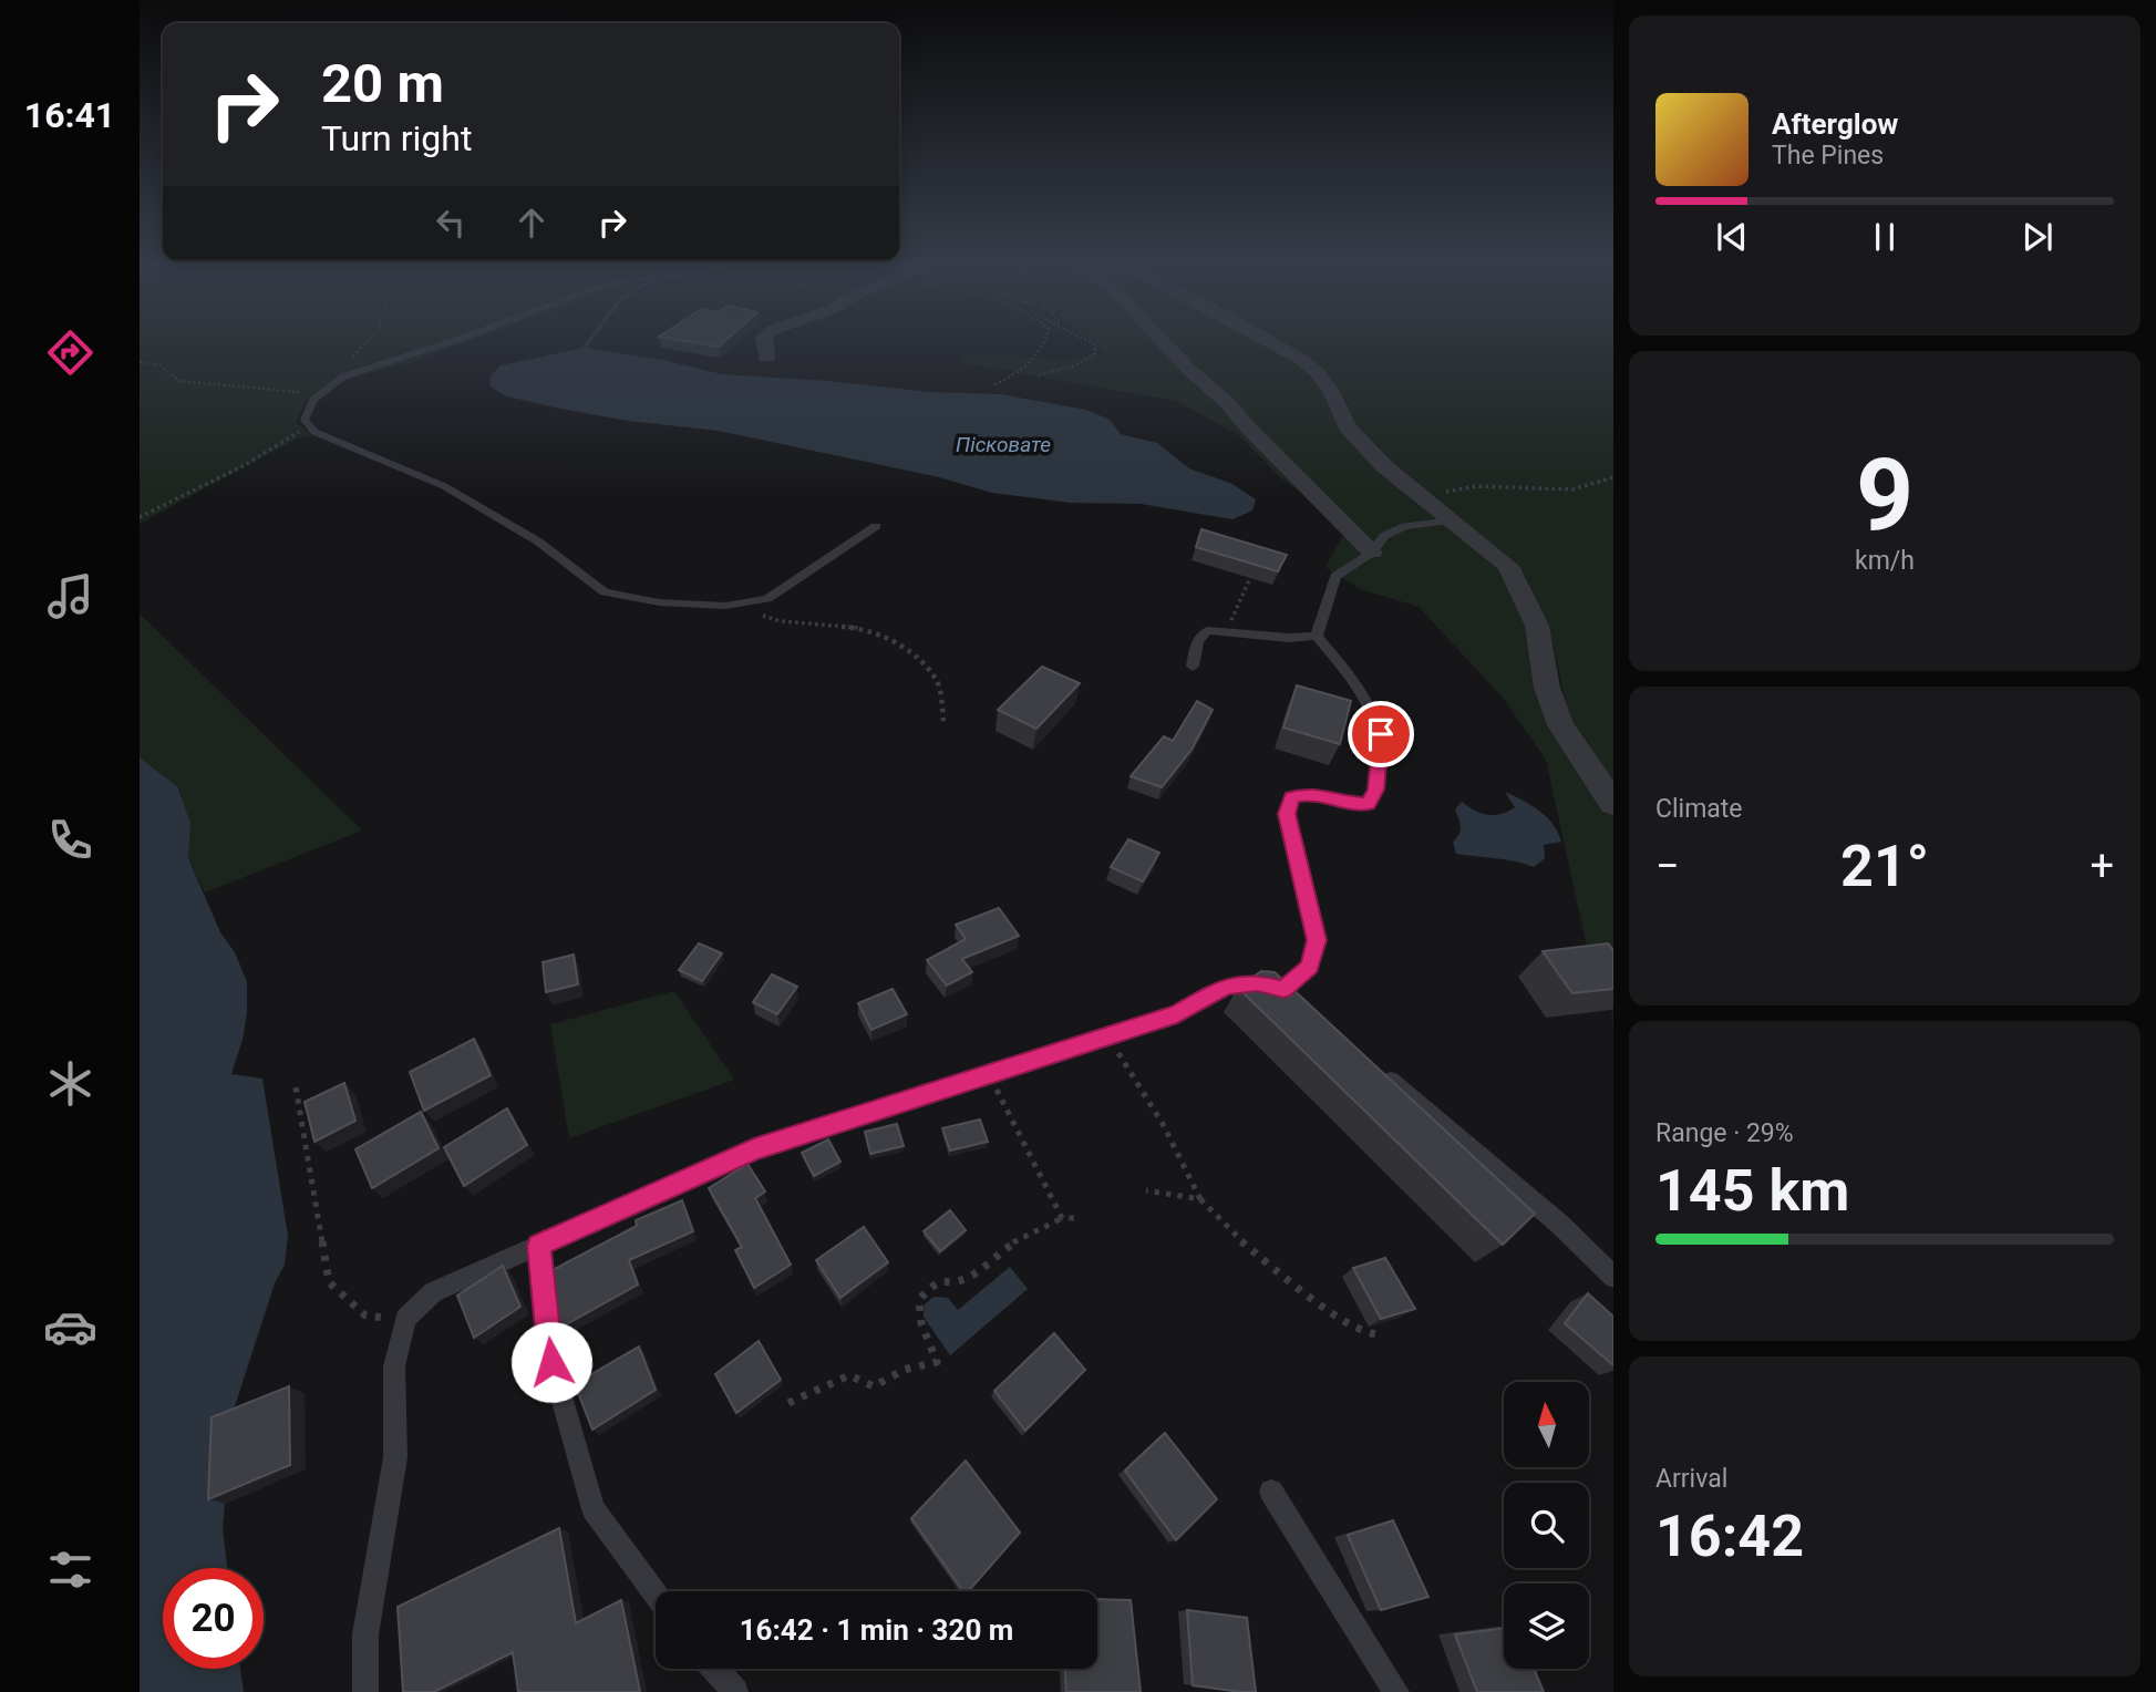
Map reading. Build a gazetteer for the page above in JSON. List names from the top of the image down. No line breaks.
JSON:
{"water":["Пісковате"],"north":"top","page":{"tabs":"16:41","turn":["20 m","Turn right"],"song":["Afterglow","The Pines"],"tile":[["9","km/h"],"Climate",["Range · 29%","145 km"],["Arrival","16:42"]],"heat":["−","21°","+"],"limit":"20","trip":"16:42 · 1 min · 320 m"}}
